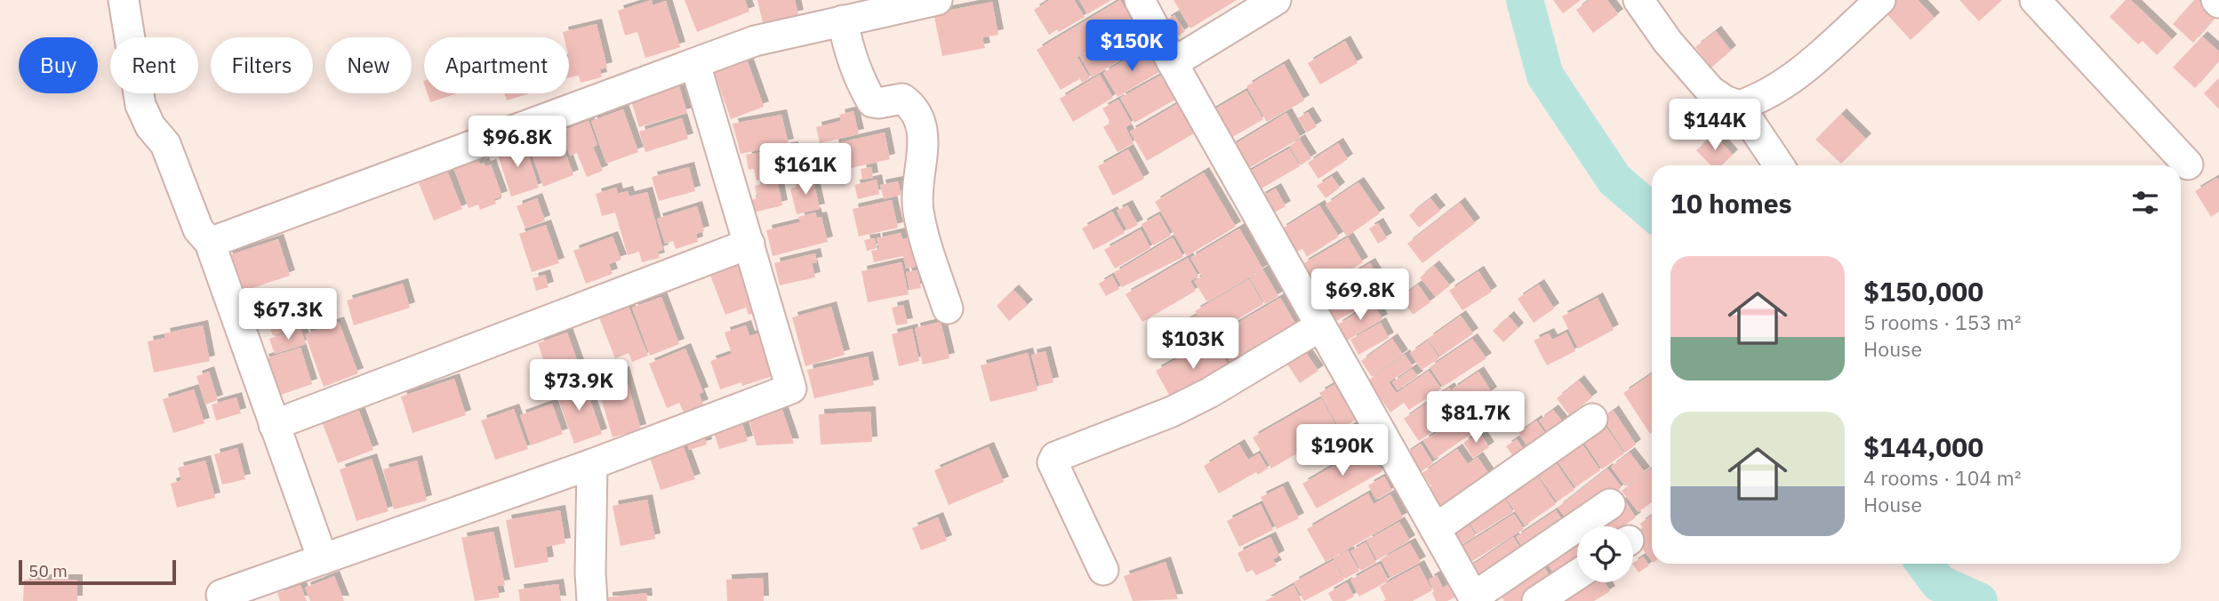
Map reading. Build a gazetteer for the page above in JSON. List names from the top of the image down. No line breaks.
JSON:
{"scale_bar":"50 m","page":{"price":["$150K","$144K","$96.8K","$161K","$69.8K","$67.3K","$103K","$73.9K","$81.7K","$190K"],"chip":["Buy","Rent","Filters","New","Apartment"],"heading":"10 homes","list":[{"name":"$150,000","note":"5 rooms · 153 m² · House"},{"name":"$144,000","note":"4 rooms · 104 m² · House"}],"scale":"50 m"}}
